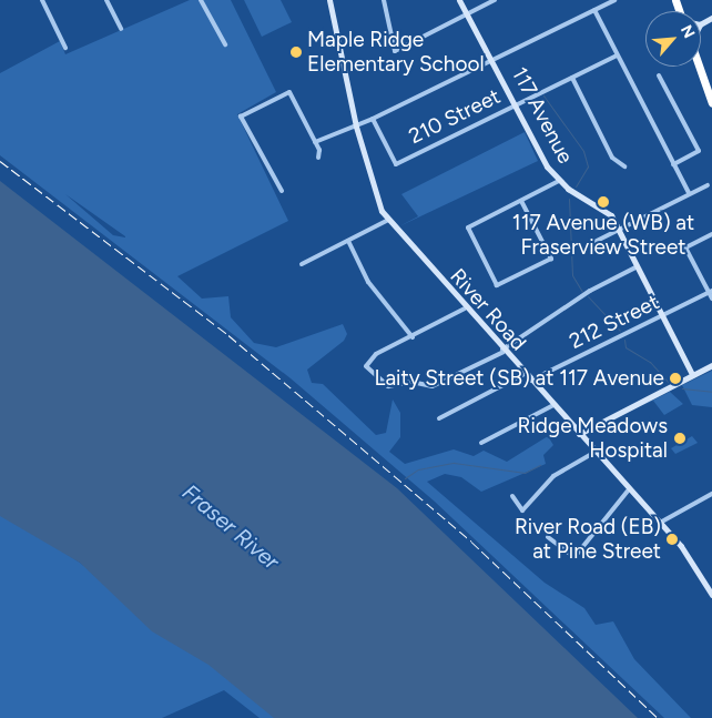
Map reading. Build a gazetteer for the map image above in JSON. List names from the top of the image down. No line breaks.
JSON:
{"streets":{"street":["117 Avenue","210 Street","River Road","212 Street"]},"crossings":[["117 Avenue","210 Street"],["117 Avenue","212 Street"],["River Road","212 Street"]],"water":["Fraser River"],"places":["Maple Ridge Elementary School","117 Avenue (WB) at Fraserview Street","Laity Street (SB) at 117 Avenue","Ridge Meadows Hospital","River Road (EB) at Pine Street"],"north":"top right"}
